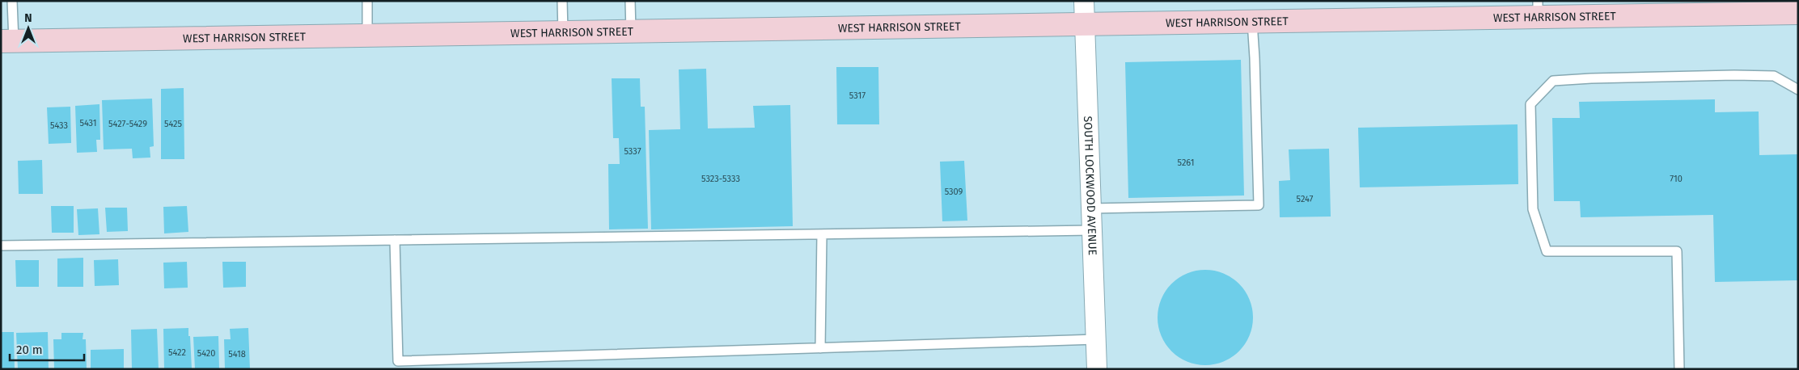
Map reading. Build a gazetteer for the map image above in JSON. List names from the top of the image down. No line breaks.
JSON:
{"streets":{"street":["WEST HARRISON STREET","SOUTH LOCKWOOD AVENUE"]},"crossings":[["WEST HARRISON STREET","SOUTH LOCKWOOD AVENUE"]],"house_numbers":["5317","5431","5427-5429","5425","5433","5337","5261","5323-5333","710","5309","5247","5422","5420","5418"],"scale_bar":"20 m","north":"top"}
